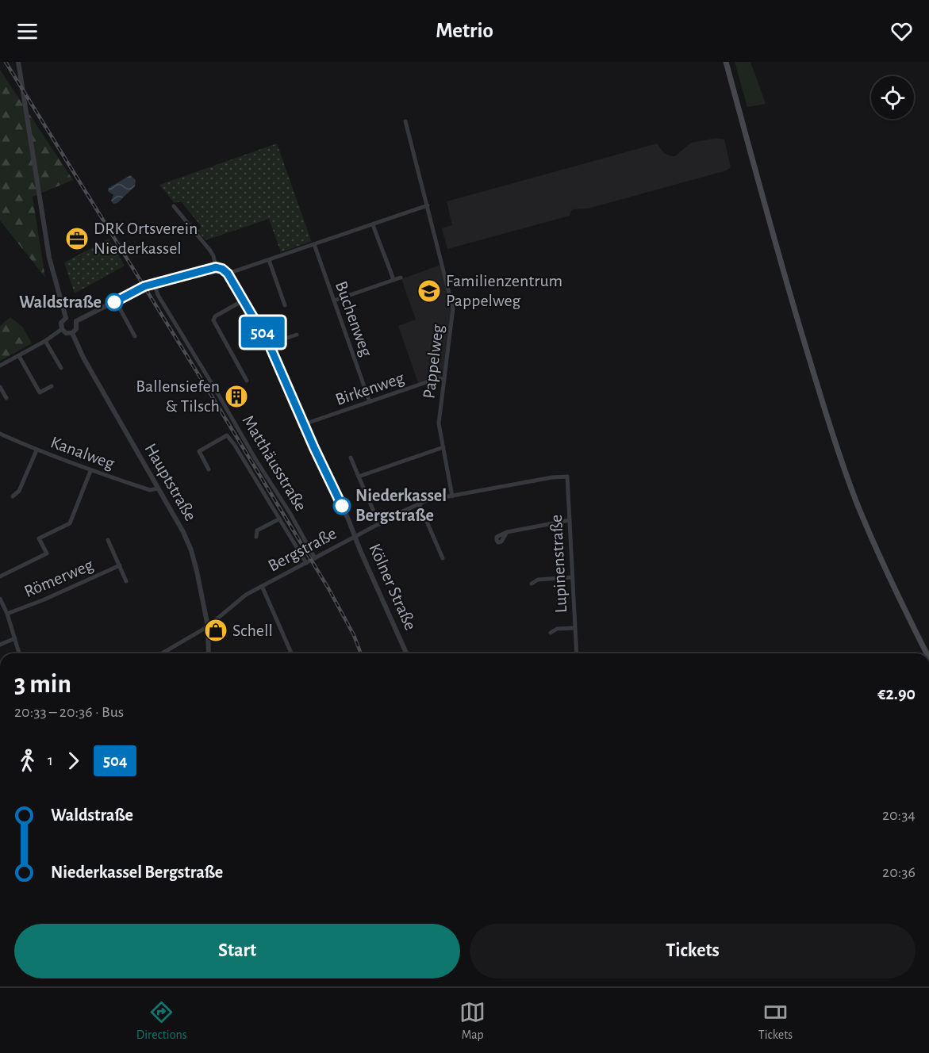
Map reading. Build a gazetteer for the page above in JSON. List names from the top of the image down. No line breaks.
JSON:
{"streets":{"street":["Buchenweg","Pappelweg","Birkenweg","Kanalweg","Matthäusstraße","Hauptstraße","Bergstraße","Lupinenstraße","Römerweg","Kölner Straße"]},"crossings":[["Buchenweg","Birkenweg"],["Pappelweg","Birkenweg"],["Pappelweg","Bergstraße"],["Birkenweg","Kölner Straße"],["Kanalweg","Hauptstraße"],["Matthäusstraße","Bergstraße"],["Hauptstraße","Bergstraße"],["Bergstraße","Lupinenstraße"],["Bergstraße","Kölner Straße"]],"places":{"office":["DRK Ortsverein Niederkassel"],"school or university":["Familienzentrum Pappelweg"],"other":["Waldstraße","Niederkassel Bergstraße"],"building":["Ballensiefen & Tilsch"],"shop":["Schell"]},"lines":["bus line 504"],"page":{"header":"Metrio","on_map":"504","heading":["3 min","20:33 – 20:36 · Bus","€2.90"],"legs":["1","504"],"list":[{"name":"Waldstraße","value":"20:34"},{"name":"Niederkassel Bergstraße","value":"20:36"}],"buttons":["Start","Tickets"],"tabs":["Directions","Map","Tickets"]}}
